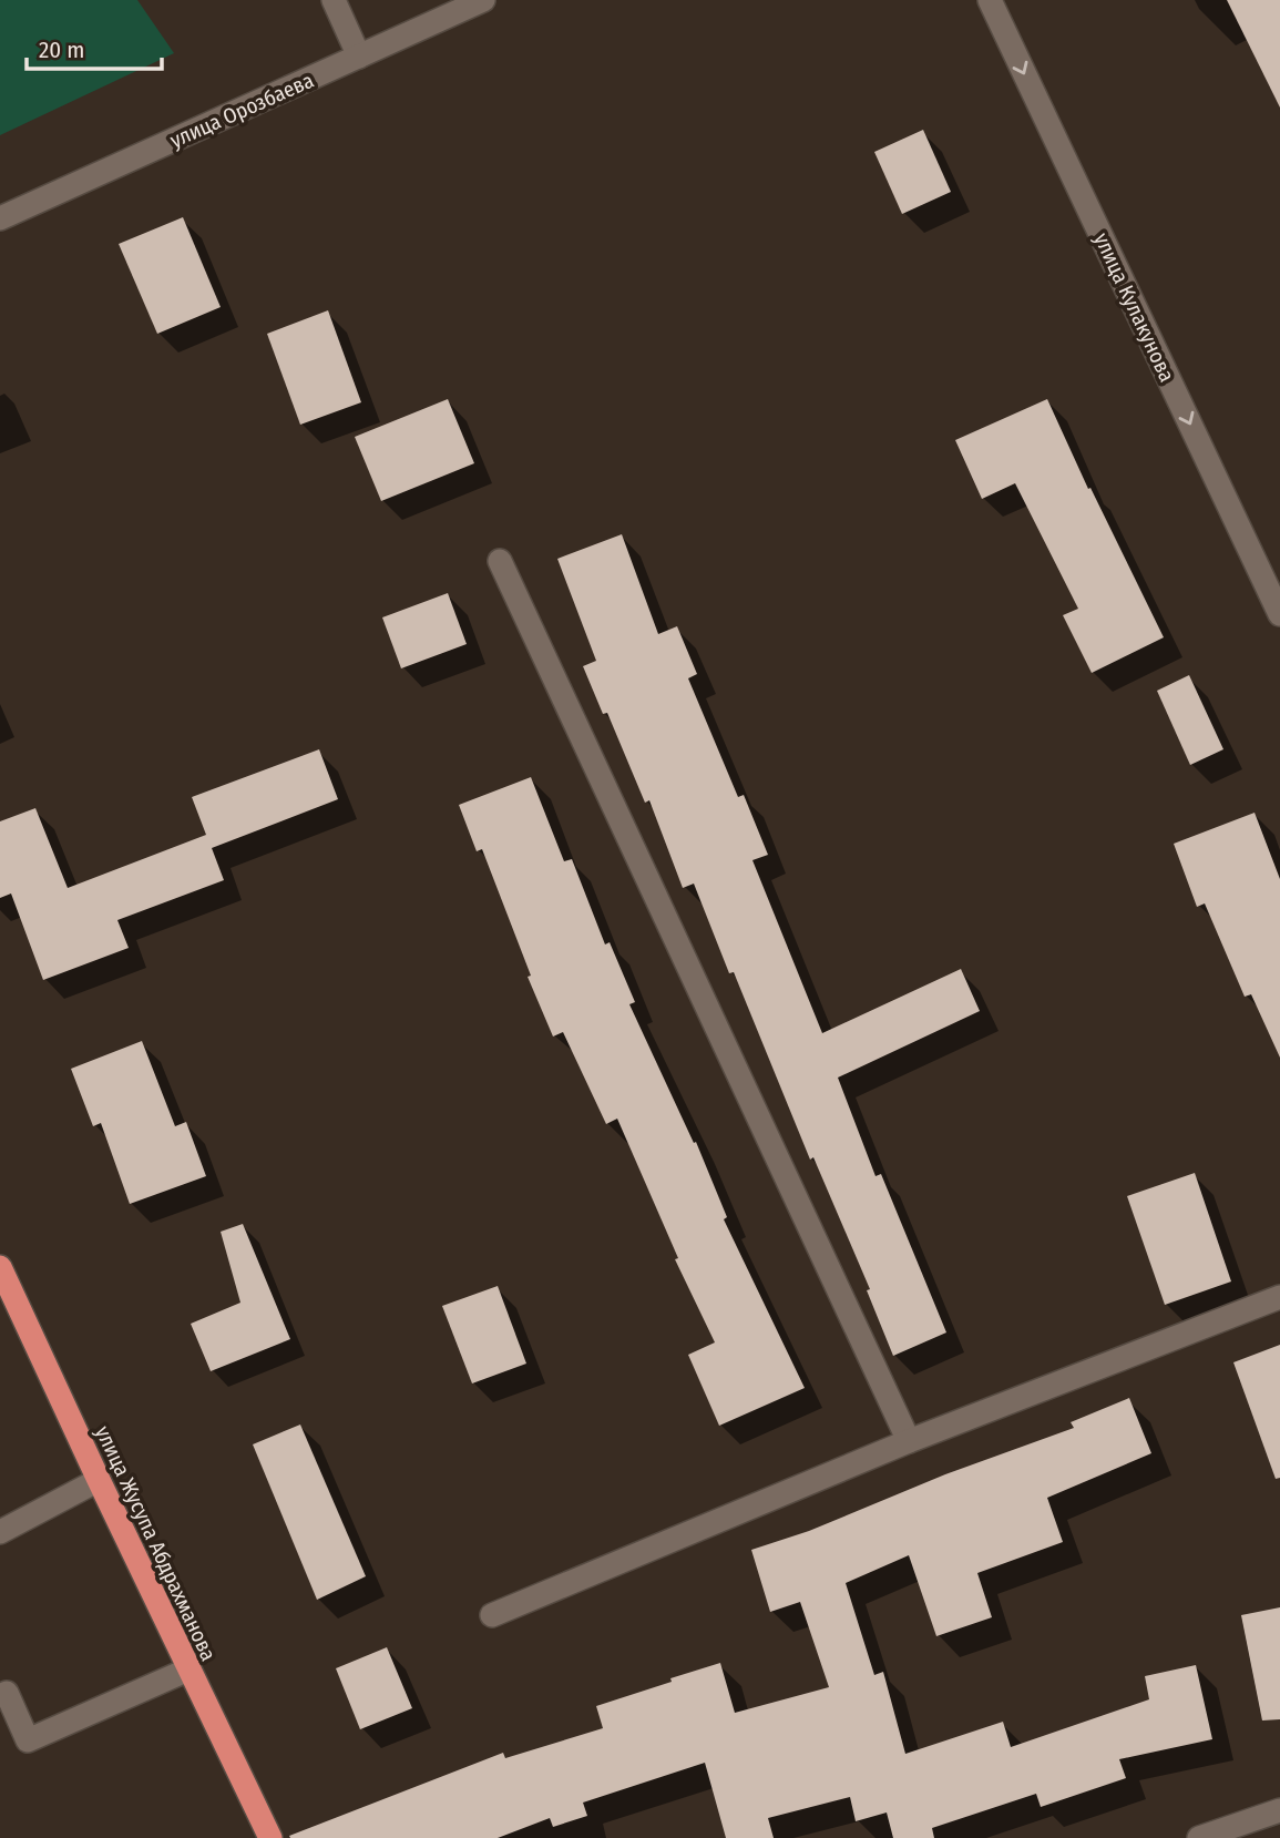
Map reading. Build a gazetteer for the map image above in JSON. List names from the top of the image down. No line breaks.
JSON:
{"streets":{"highway":["улица Жусупа Абдрахманова"],"street":["улица Орозбаева","улица Кулакунова"]},"one_way":["улица Кулакунова"],"scale_bar":"20 m"}
